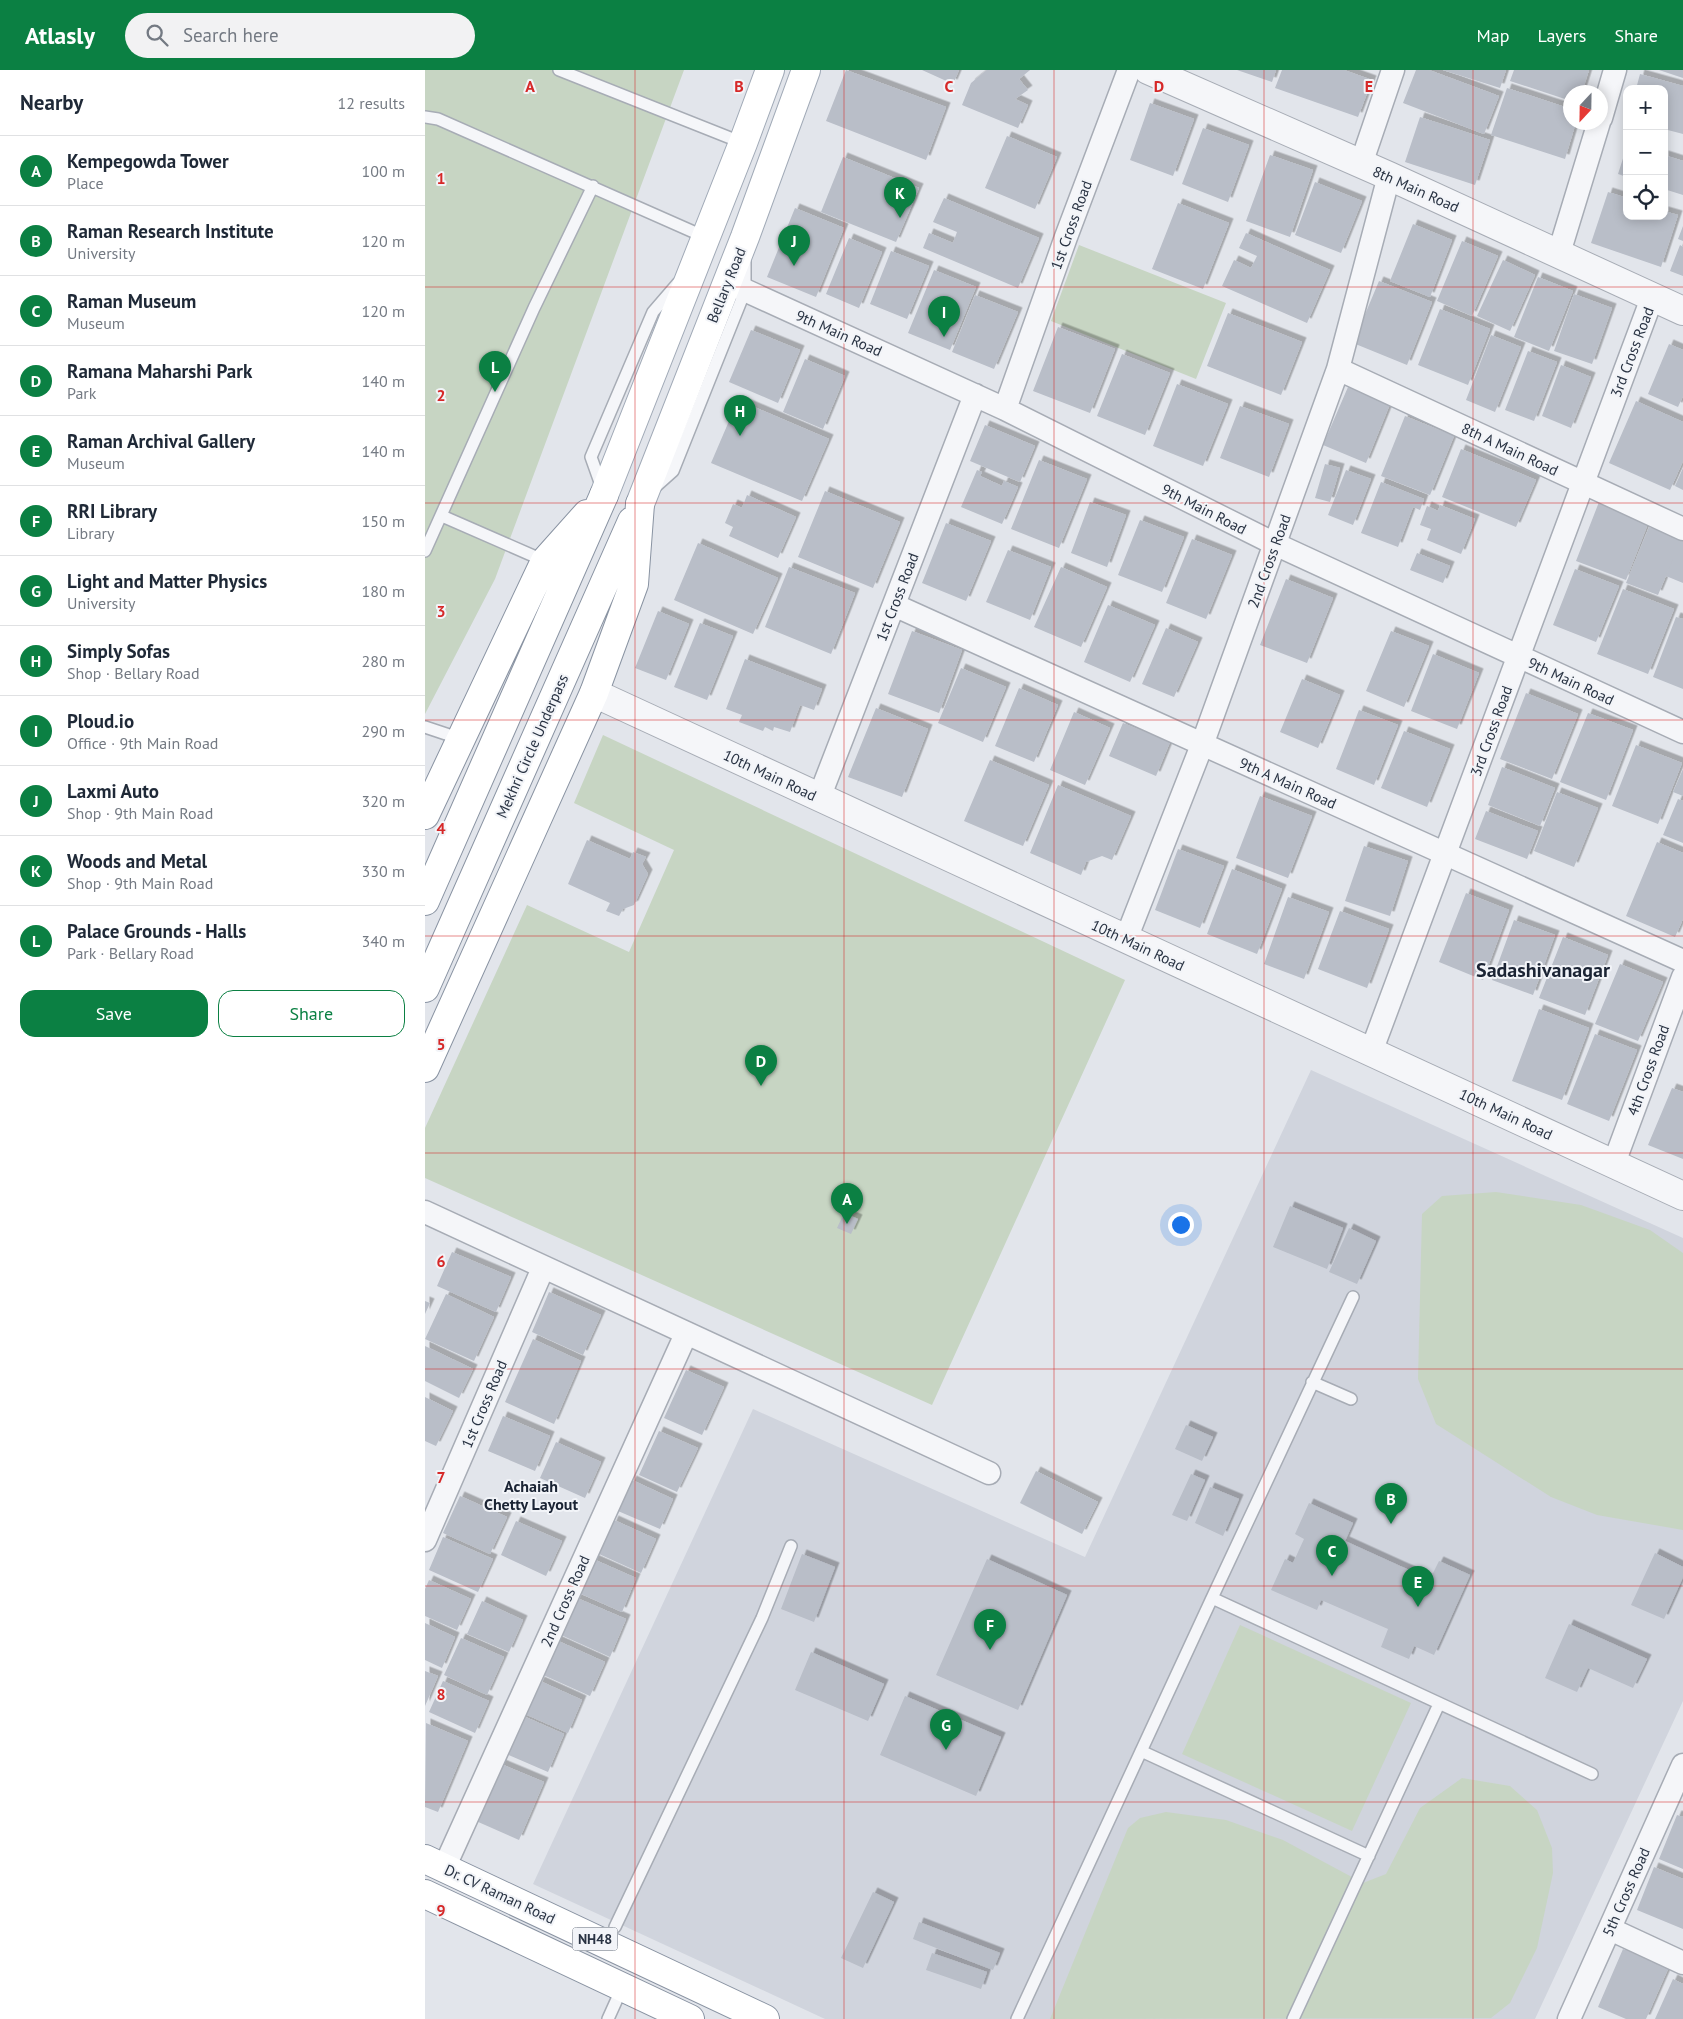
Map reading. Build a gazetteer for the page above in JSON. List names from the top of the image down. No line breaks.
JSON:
{"streets":{"main road":["Bellary Road","Mekhri Circle Underpass","Dr. CV Raman Road","NH48"],"street":["8th Main Road","1st Cross Road","9th Main Road","3rd Cross Road","8th A Main Road","2nd Cross Road","10th Main Road","9th A Main Road","4th Cross Road","5th Cross Road"]},"crossings":[["8th Main Road","3rd Cross Road"],["8th Main Road","2nd Cross Road"],["1st Cross Road","9th Main Road"],["1st Cross Road","10th Main Road"],["1st Cross Road","9th A Main Road"],["Bellary Road","9th Main Road"],["Bellary Road","Mekhri Circle Underpass"],["9th Main Road","3rd Cross Road"],["9th Main Road","2nd Cross Road"],["3rd Cross Road","8th A Main Road"],["3rd Cross Road","10th Main Road"],["3rd Cross Road","9th A Main Road"],["8th A Main Road","2nd Cross Road"],["2nd Cross Road","10th Main Road"],["2nd Cross Road","9th A Main Road"],["2nd Cross Road","Dr. CV Raman Road"],["10th Main Road","4th Cross Road"]],"districts":["Sadashivanagar","Achaiah Chetty Layout"],"north":"bottom","page":{"header":"Atlasly","search":"Search here","nav":["Map","Layers","Share"],"heading":["Nearby","12 results"],"map_buttons":["+","−"],"list":[{"mark":"A","name":"Kempegowda Tower","note":"Place","value":"100 m"},{"mark":"B","name":"Raman Research Institute","note":"University","value":"120 m"},{"mark":"C","name":"Raman Museum","note":"Museum","value":"120 m"},{"mark":"D","name":"Ramana Maharshi Park","note":"Park","value":"140 m"},{"mark":"E","name":"Raman Archival Gallery","note":"Museum","value":"140 m"},{"mark":"F","name":"RRI Library","note":"Library","value":"150 m"},{"mark":"G","name":"Light and Matter Physics","note":"University","value":"180 m"},{"mark":"H","name":"Simply Sofas","note":"Shop · Bellary Road","value":"280 m"},{"mark":"I","name":"Ploud.io","note":"Office · 9th Main Road","value":"290 m"},{"mark":"J","name":"Laxmi Auto","note":"Shop · 9th Main Road","value":"320 m"},{"mark":"K","name":"Woods and Metal","note":"Shop · 9th Main Road","value":"330 m"},{"mark":"L","name":"Palace Grounds - Halls","note":"Park · Bellary Road","value":"340 m"}],"pins":["K","J","I","L","H","D","A","B","C","E","F","G"],"buttons":["Save","Share"]},"grid":{"columns":["A","B","C","D","E"],"rows":["1","2","3","4","5","6","7","8","9"]}}
